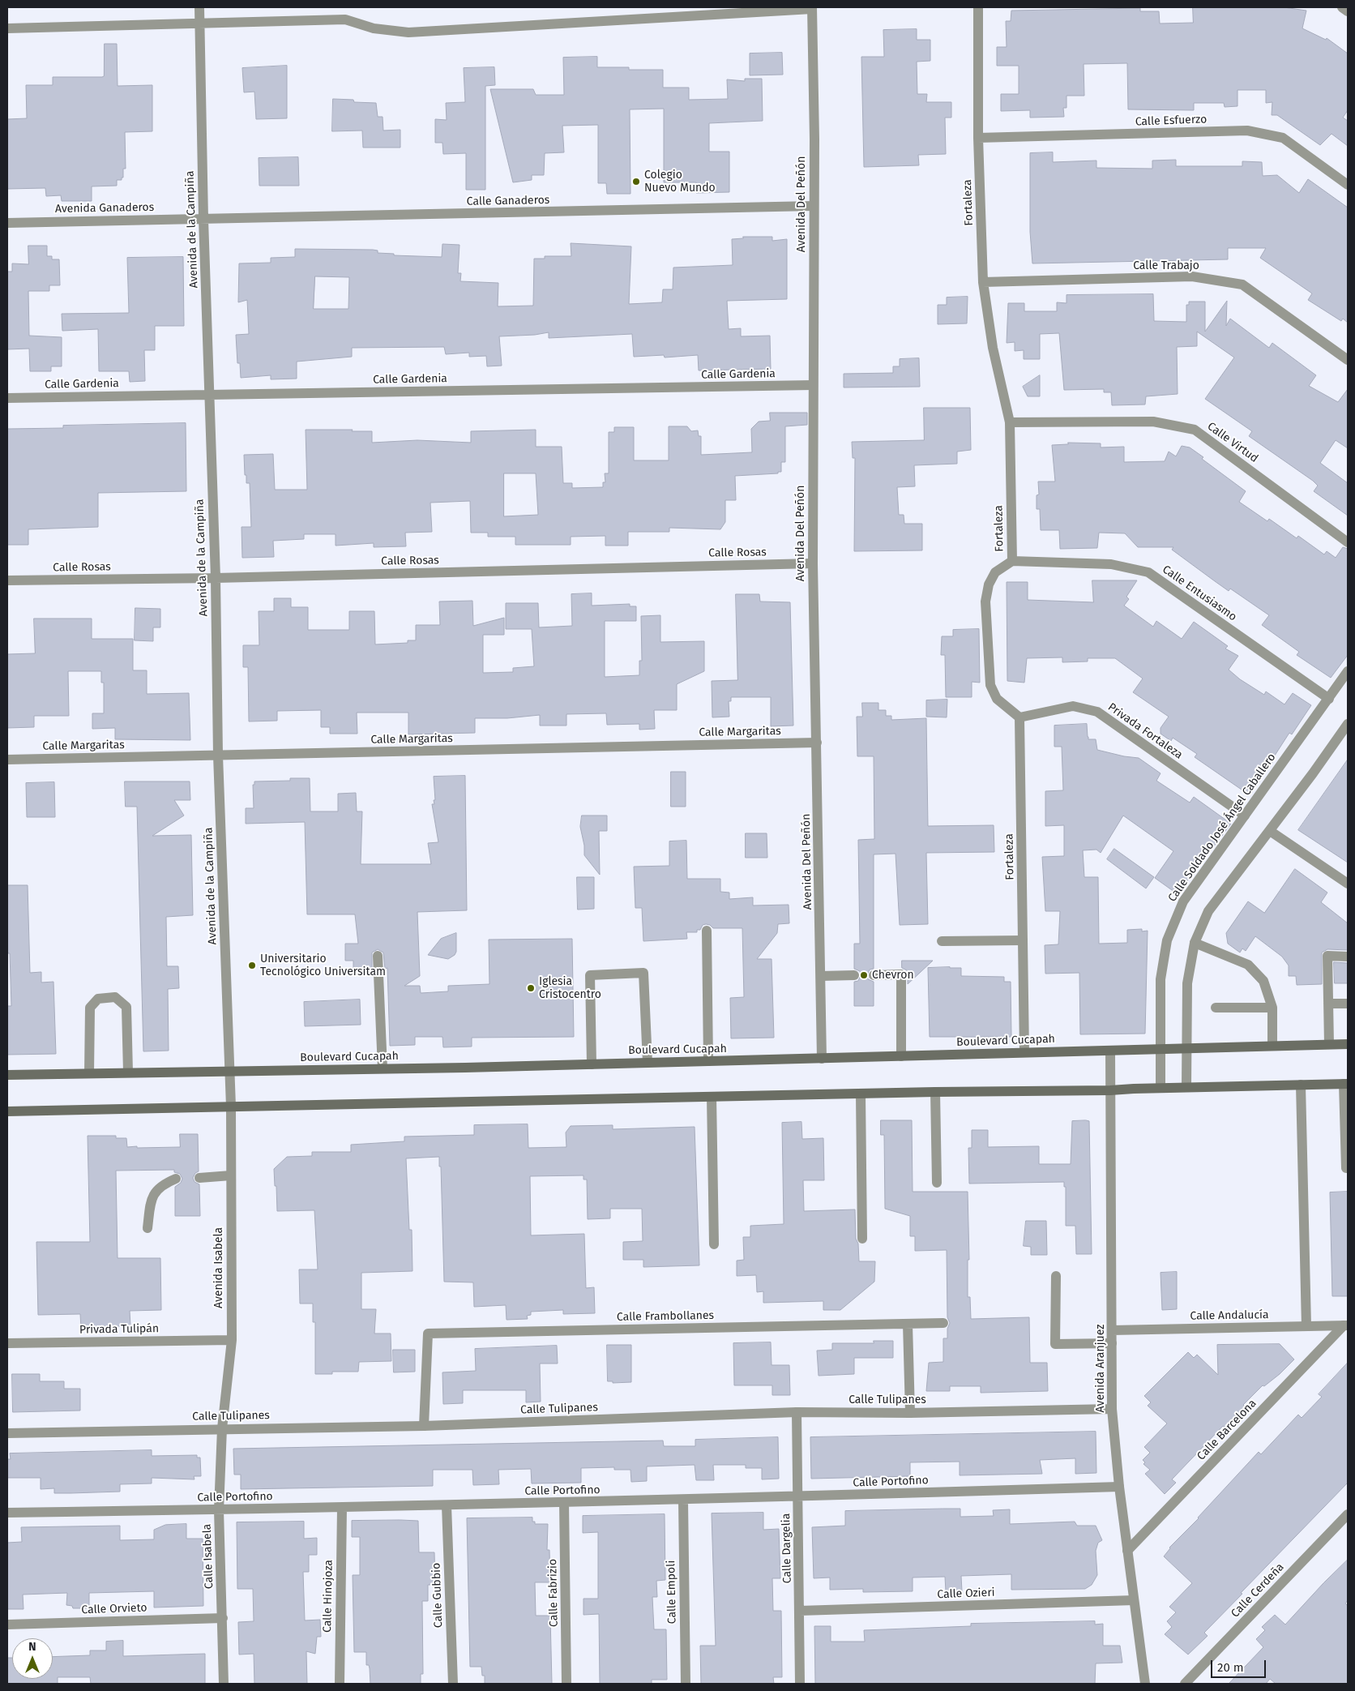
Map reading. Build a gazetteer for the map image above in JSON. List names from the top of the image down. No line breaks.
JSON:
{"streets":{"main road":["Boulevard Cucapah"],"street":["Calle Esfuerzo","Calle Ganaderos","Fortaleza","Avenida Del Peñón","Avenida Ganaderos","Avenida de la Campiña","Calle Trabajo","Calle Gardenia","Calle Virtud","Calle Rosas","Calle Entusiasmo","Privada Fortaleza","Calle Margaritas","Calle Soldado José Ángel Caballero","Avenida Isabela","Calle Andalucía","Calle Frambollanes","Privada Tulipán","Avenida Aranjuez","Calle Tulipanes","Calle Barcelona","Calle Portofino","Calle Dargelia","Calle Isabela","Calle Cerdeña","Calle Empoli","Calle Fabrizio","Calle Ozieri","Calle Gubbio","Calle Hinojoza","Calle Orvieto"]},"crossings":[["Calle Esfuerzo","Fortaleza"],["Calle Ganaderos","Avenida Del Peñón"],["Calle Ganaderos","Avenida Ganaderos"],["Calle Ganaderos","Avenida de la Campiña"],["Fortaleza","Calle Trabajo"],["Fortaleza","Calle Virtud"],["Fortaleza","Calle Entusiasmo"],["Fortaleza","Privada Fortaleza"],["Fortaleza","Boulevard Cucapah"],["Avenida Del Peñón","Calle Gardenia"],["Avenida Del Peñón","Calle Rosas"],["Avenida Del Peñón","Calle Margaritas"],["Avenida Del Peñón","Boulevard Cucapah"],["Avenida Ganaderos","Avenida de la Campiña"],["Avenida de la Campiña","Calle Gardenia"],["Avenida de la Campiña","Calle Rosas"],["Avenida de la Campiña","Calle Margaritas"],["Avenida de la Campiña","Boulevard Cucapah"],["Avenida de la Campiña","Avenida Isabela"],["Calle Entusiasmo","Calle Soldado José Ángel Caballero"],["Privada Fortaleza","Calle Soldado José Ángel Caballero"],["Calle Soldado José Ángel Caballero","Boulevard Cucapah"],["Boulevard Cucapah","Avenida Aranjuez"],["Avenida Isabela","Privada Tulipán"],["Avenida Isabela","Calle Tulipanes"],["Avenida Isabela","Calle Isabela"],["Calle Andalucía","Avenida Aranjuez"],["Calle Andalucía","Calle Barcelona"],["Calle Frambollanes","Calle Tulipanes"],["Avenida Aranjuez","Calle Tulipanes"],["Avenida Aranjuez","Calle Barcelona"],["Avenida Aranjuez","Calle Portofino"],["Avenida Aranjuez","Calle Ozieri"],["Calle Tulipanes","Calle Dargelia"],["Calle Tulipanes","Calle Isabela"],["Calle Portofino","Calle Dargelia"],["Calle Portofino","Calle Isabela"],["Calle Portofino","Calle Empoli"],["Calle Portofino","Calle Fabrizio"],["Calle Portofino","Calle Gubbio"],["Calle Portofino","Calle Hinojoza"],["Calle Dargelia","Calle Ozieri"],["Calle Isabela","Calle Orvieto"]],"places":["Colegio Nuevo Mundo","Universitario Tecnológico Universitam","Chevron","Iglesia Cristocentro"],"scale_bar":"20 m","north":"top"}
